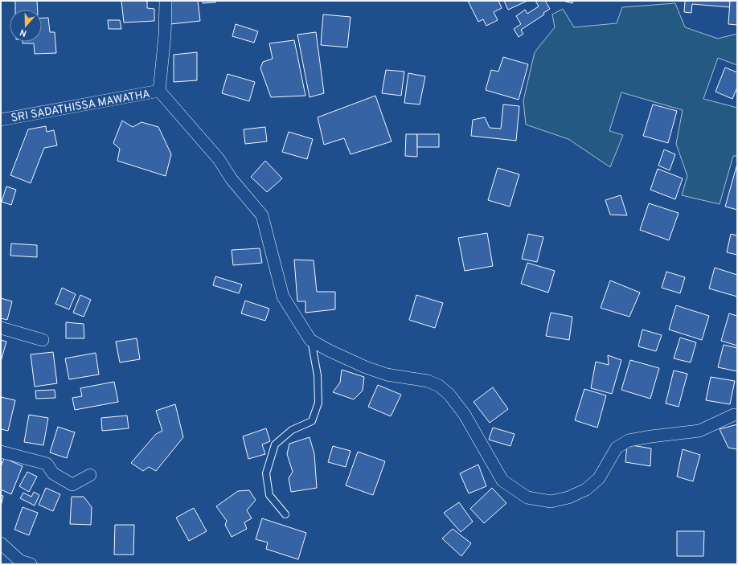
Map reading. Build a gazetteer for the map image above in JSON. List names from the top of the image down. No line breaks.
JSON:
{"streets":{"street":["SRI SADATHISSA MAWATHA"]},"north":"bottom"}
